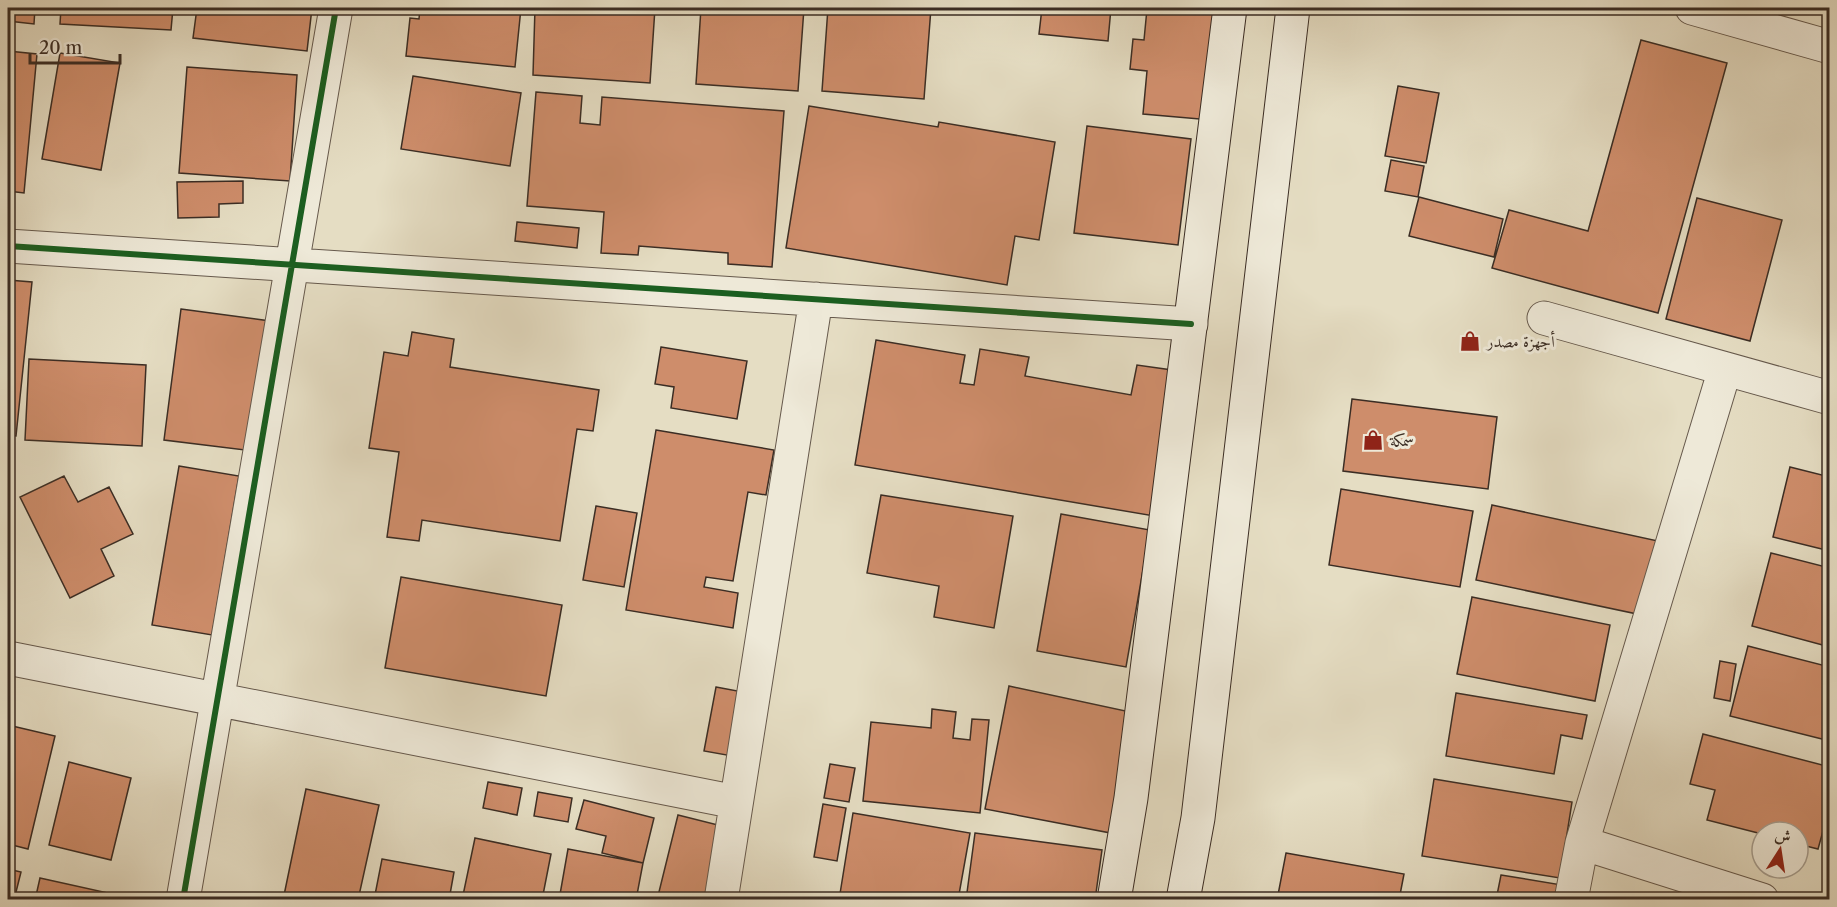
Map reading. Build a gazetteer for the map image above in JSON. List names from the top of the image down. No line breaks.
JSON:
{"places":{"shop":["أجهزة مصدر","سمكة"]},"scale_bar":"20 m","north":"top"}
